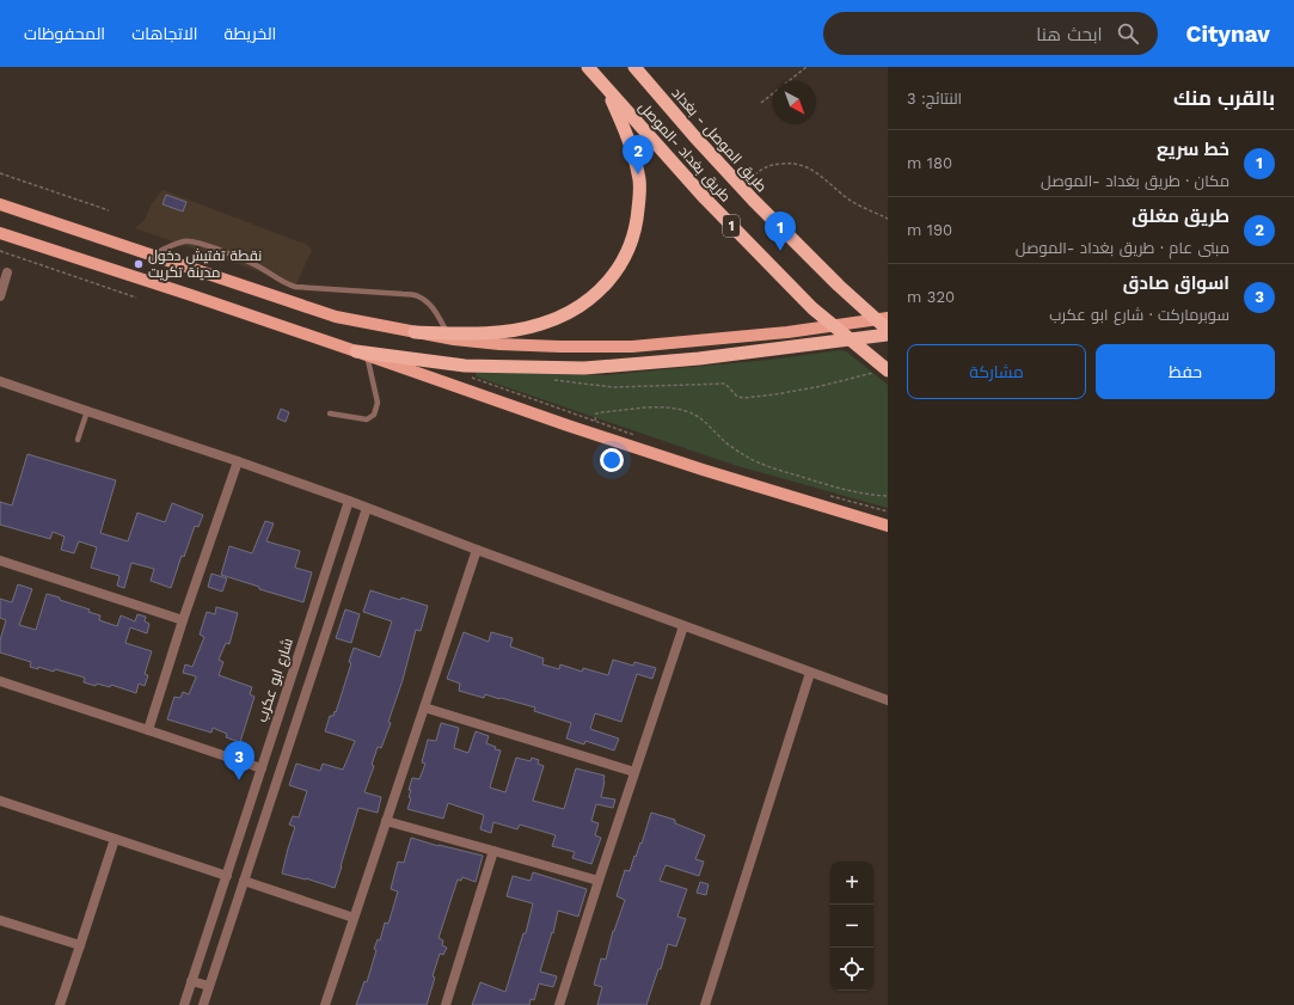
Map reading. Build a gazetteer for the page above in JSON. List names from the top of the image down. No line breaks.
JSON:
{"streets":{"highway":["طريق الموصل - بغداد","طريق بغداد -الموصل","1"],"street":["شارع ابو عكرب"]},"places":["نقطة تفتيش دخول مدينة تكريت"],"north":"bottom right","page":{"header":"Citynav","search":"ابحث هنا","nav":["الخريطة","الاتجاهات","المحفوظات"],"heading":["بالقرب منك","النتائج: 3"],"list":[{"mark":"1","name":"خط سريع","note":"مكان · طريق بغداد -الموصل","value":"180 m"},{"mark":"2","name":"طريق مغلق","note":"مبنى عام · طريق بغداد -الموصل","value":"190 m"},{"mark":"3","name":"اسواق صادق","note":"سوبرماركت · شارع ابو عكرب","value":"320 m"}],"pins":["2","1","3"],"buttons":["حفظ","مشاركة"],"map_buttons":["+","−"]}}
